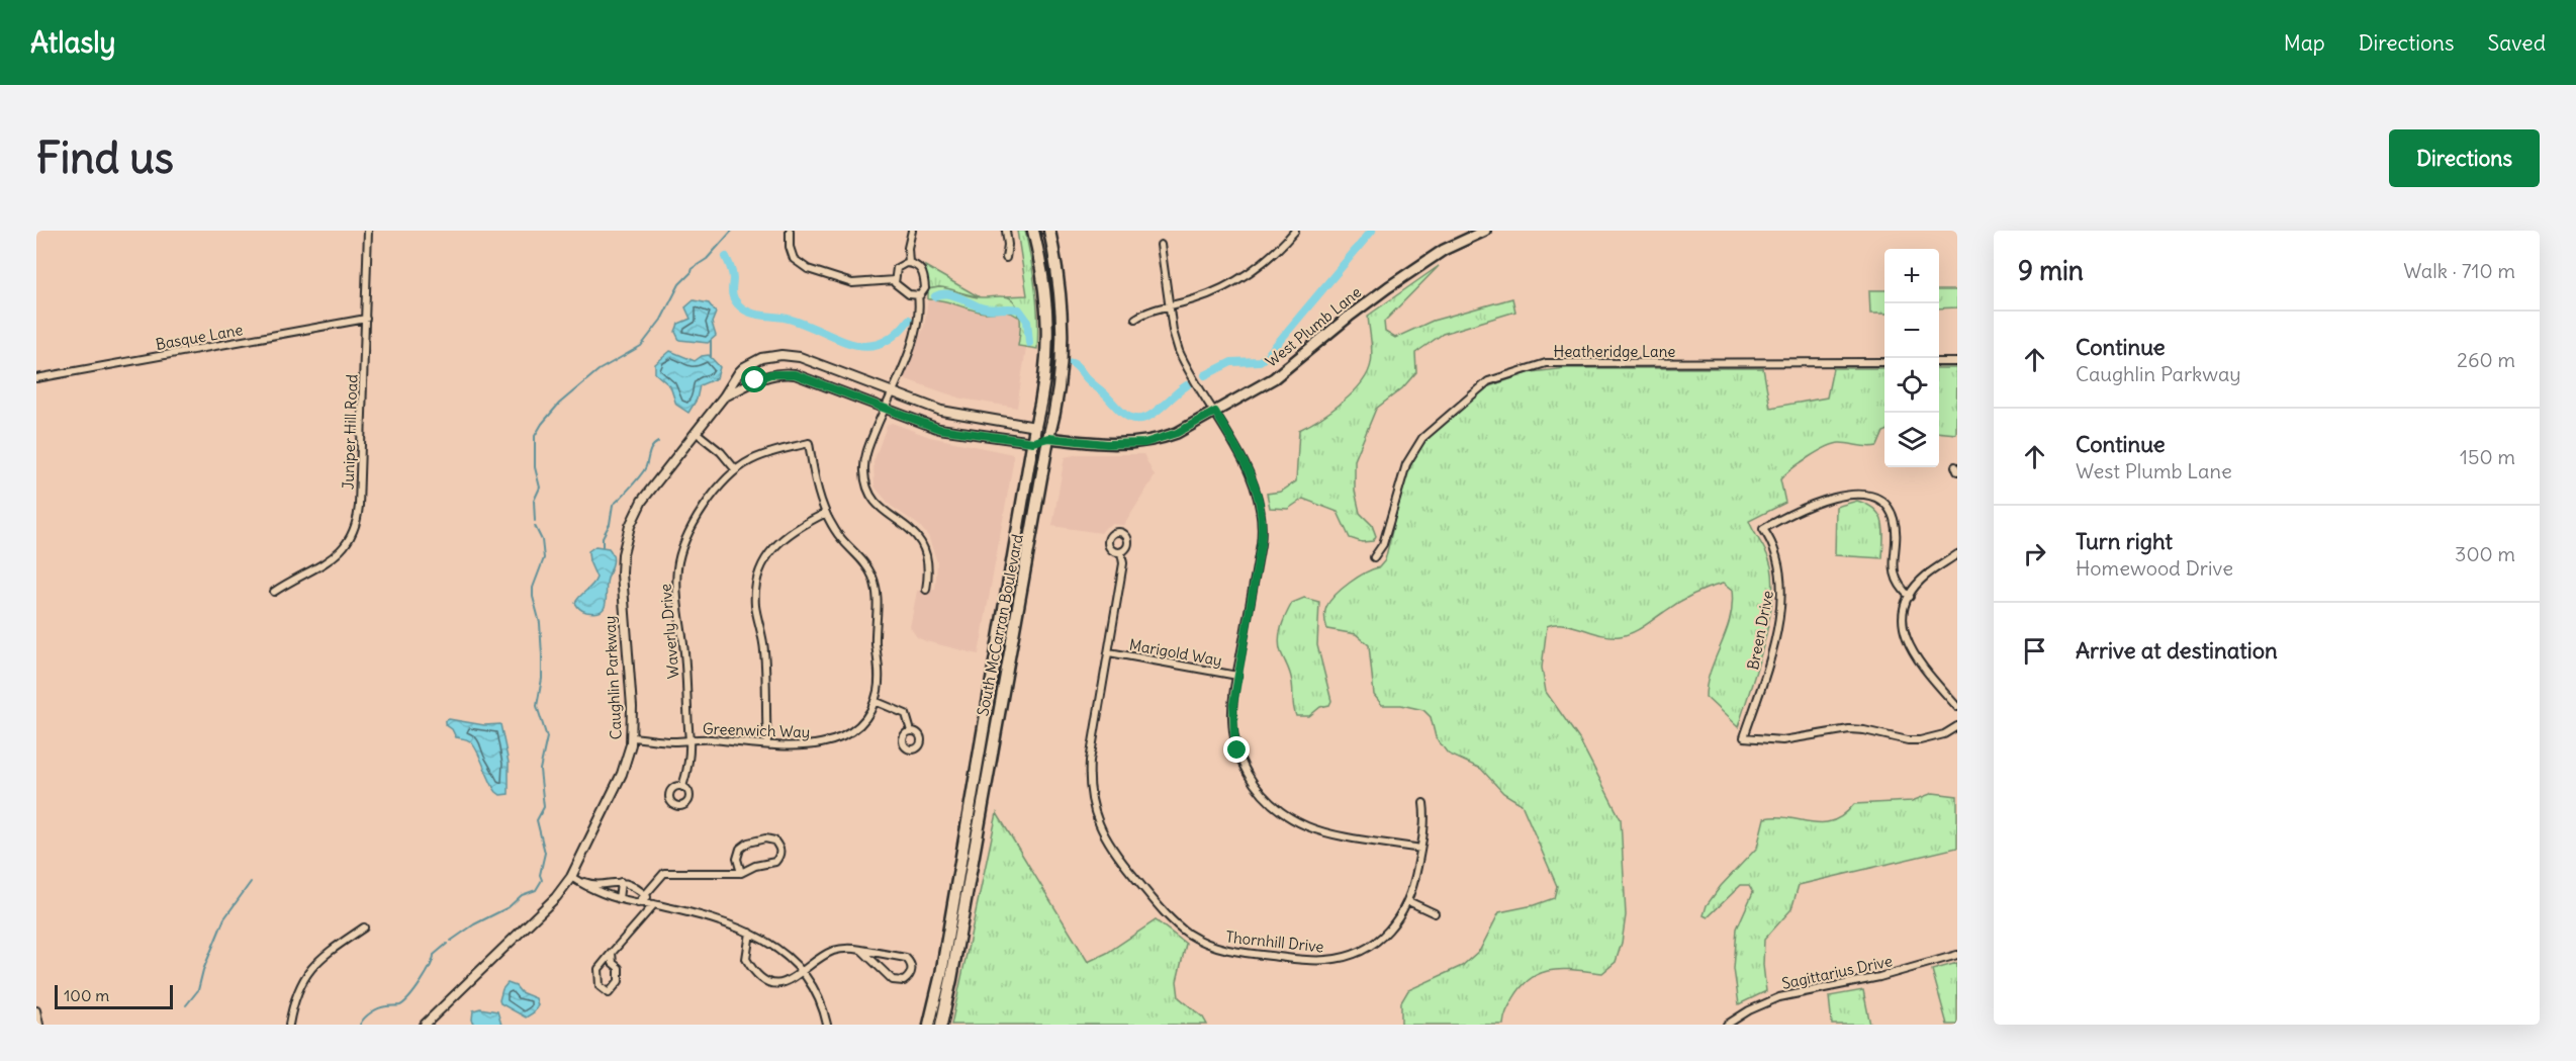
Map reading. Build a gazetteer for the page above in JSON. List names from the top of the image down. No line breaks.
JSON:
{"streets":{"main road":["West Plumb Lane","South McCarran Boulevard","Caughlin Parkway"],"street":["Basque Lane","Heatheridge Lane","Juniper Hill Road","Breen Drive","Waverly Drive","Marigold Way","Greenwich Way","Thornhill Drive","Sagittarius Drive"]},"crossings":[["West Plumb Lane","South McCarran Boulevard"],["West Plumb Lane","Caughlin Parkway"],["Basque Lane","Juniper Hill Road"],["South McCarran Boulevard","Caughlin Parkway"],["Waverly Drive","Greenwich Way"],["Marigold Way","Thornhill Drive"],["Caughlin Parkway","Greenwich Way"]],"scale_bar":"100 m","page":{"header":"Atlasly","nav":["Map","Directions","Saved"],"buttons":"Directions","title":"Find us","heading":["9 min","Walk · 710 m"],"map_buttons":["+","−"],"list":[["Continue","Caughlin Parkway","260 m"],["Continue","West Plumb Lane","150 m"],["Turn right","Homewood Drive","300 m"],"Arrive at destination"],"scale":"100 m"}}
